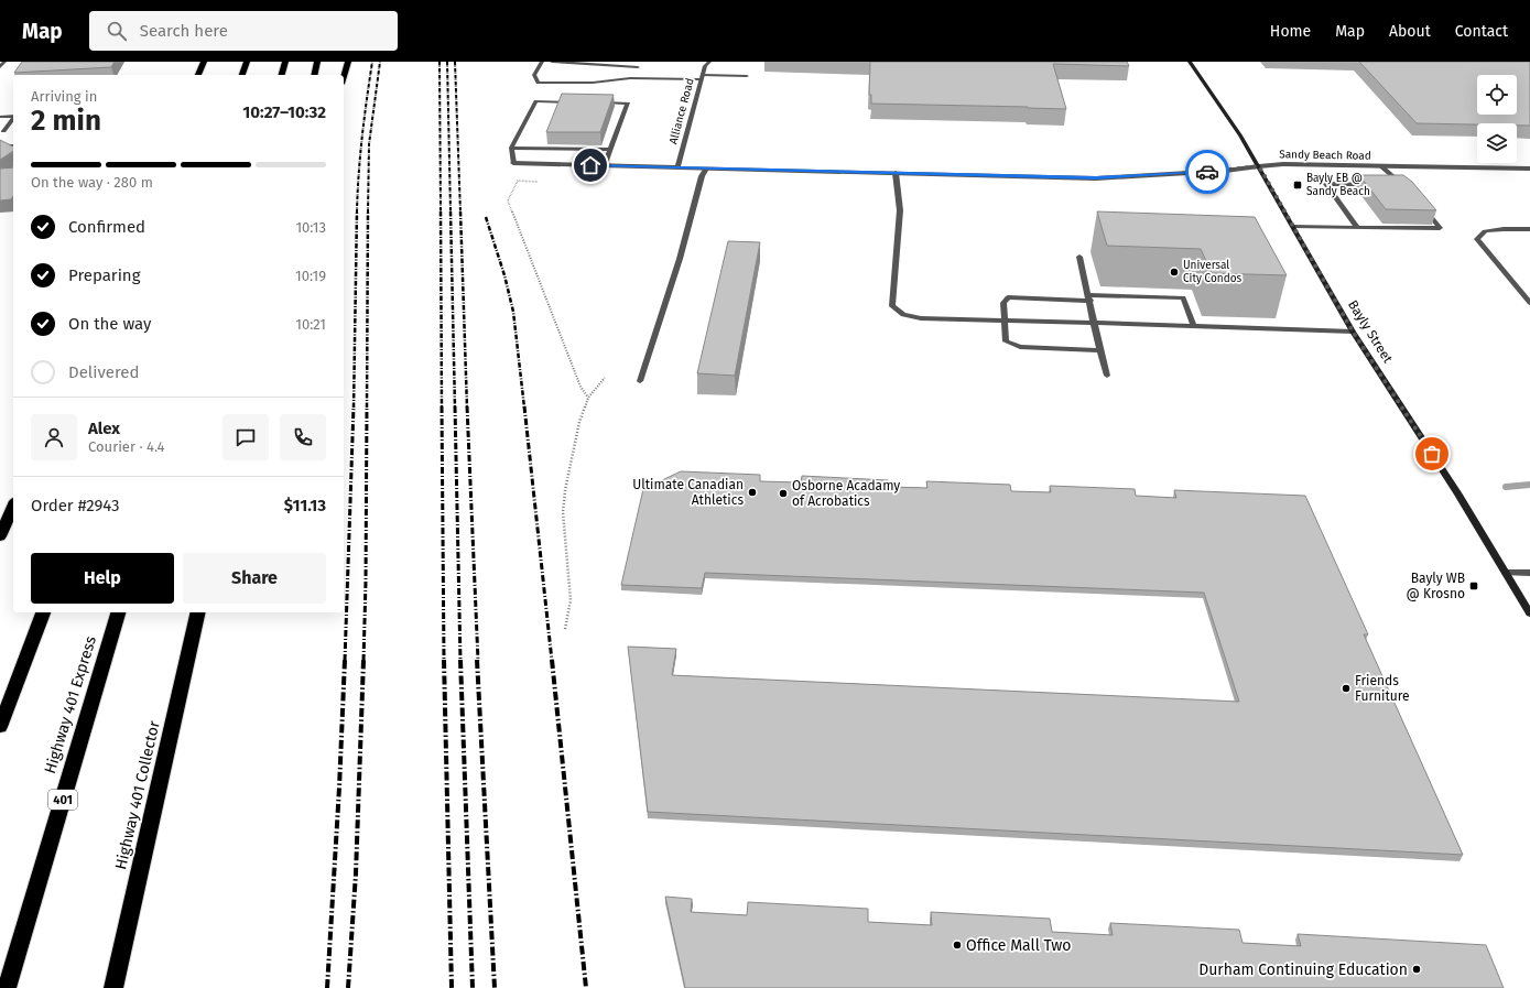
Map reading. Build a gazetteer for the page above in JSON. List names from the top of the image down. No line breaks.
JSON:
{"streets":{"highway":["Highway 401 Express","Highway 401 Collector","401"],"main road":["Bayly Street"],"street":["Alliance Road","Sandy Beach Road"]},"crossings":[["Alliance Road","Sandy Beach Road"],["Sandy Beach Road","Bayly Street"]],"places":{"transit":["Bayly EB @ Sandy Beach","Bayly WB @ Krosno"],"other":["Universal City Condos","Ultimate Canadian Athletics","Osborne Acadamy of Acrobatics","Friends Furniture","Office Mall Two","Durham Continuing Education"]},"page":{"header":"Map","search":"Search here","nav":["Home","Map","About","Contact"],"heading":["2 min","Arriving in","10:27–10:32"],"panel":["Alex","Courier · 4.4","Order #2943","$11.13"],"bar":"On the way · 280 m","list":[["Confirmed","10:13"],["Preparing","10:19"],["On the way","10:21"],"Delivered"],"buttons":["Help","Share"]}}
